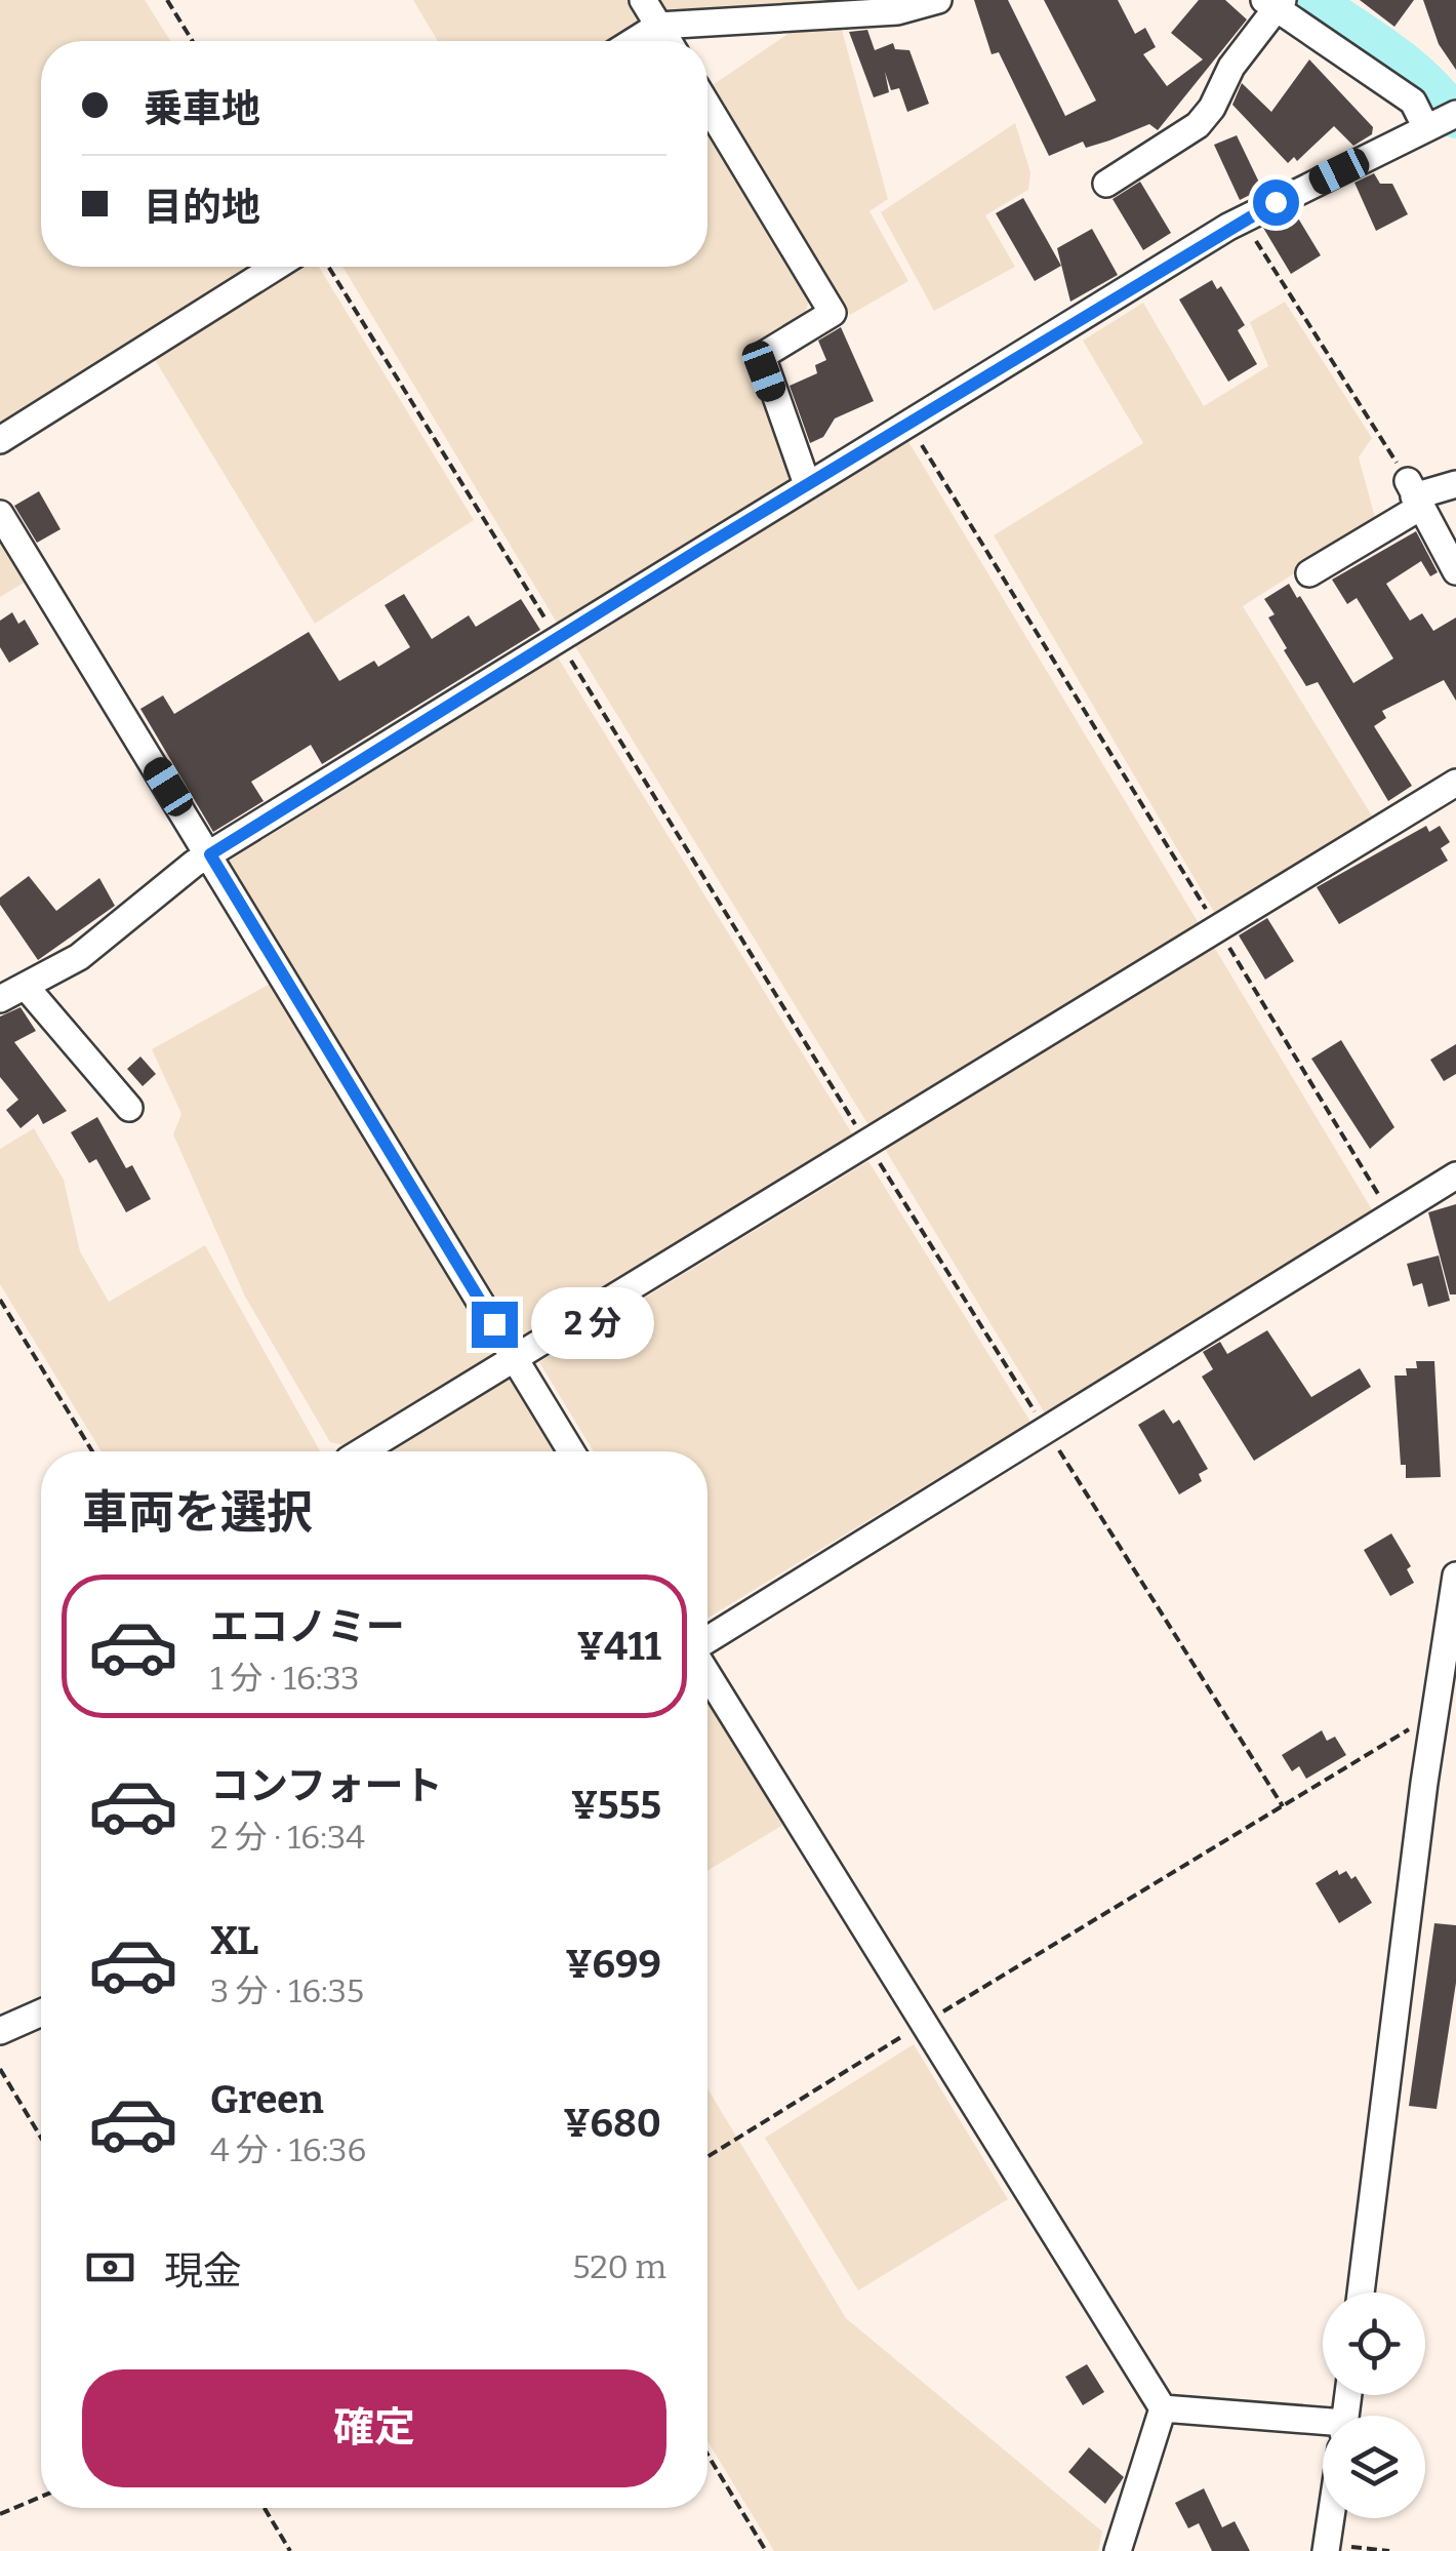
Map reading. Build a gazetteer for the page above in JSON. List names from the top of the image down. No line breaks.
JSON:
{"page":{"banner":["乗車地","目的地"],"bubble":"2 分","heading":"車両を選択","list":[{"name":"エコノミー","note":"1 分 · 16:33","value":"¥411"},{"name":"コンフォート","note":"2 分 · 16:34","value":"¥555"},{"name":"XL","note":"3 分 · 16:35","value":"¥699"},{"name":"Green","note":"4 分 · 16:36","value":"¥680"}],"pay":["現金","520 m"],"buttons":"確定"}}
